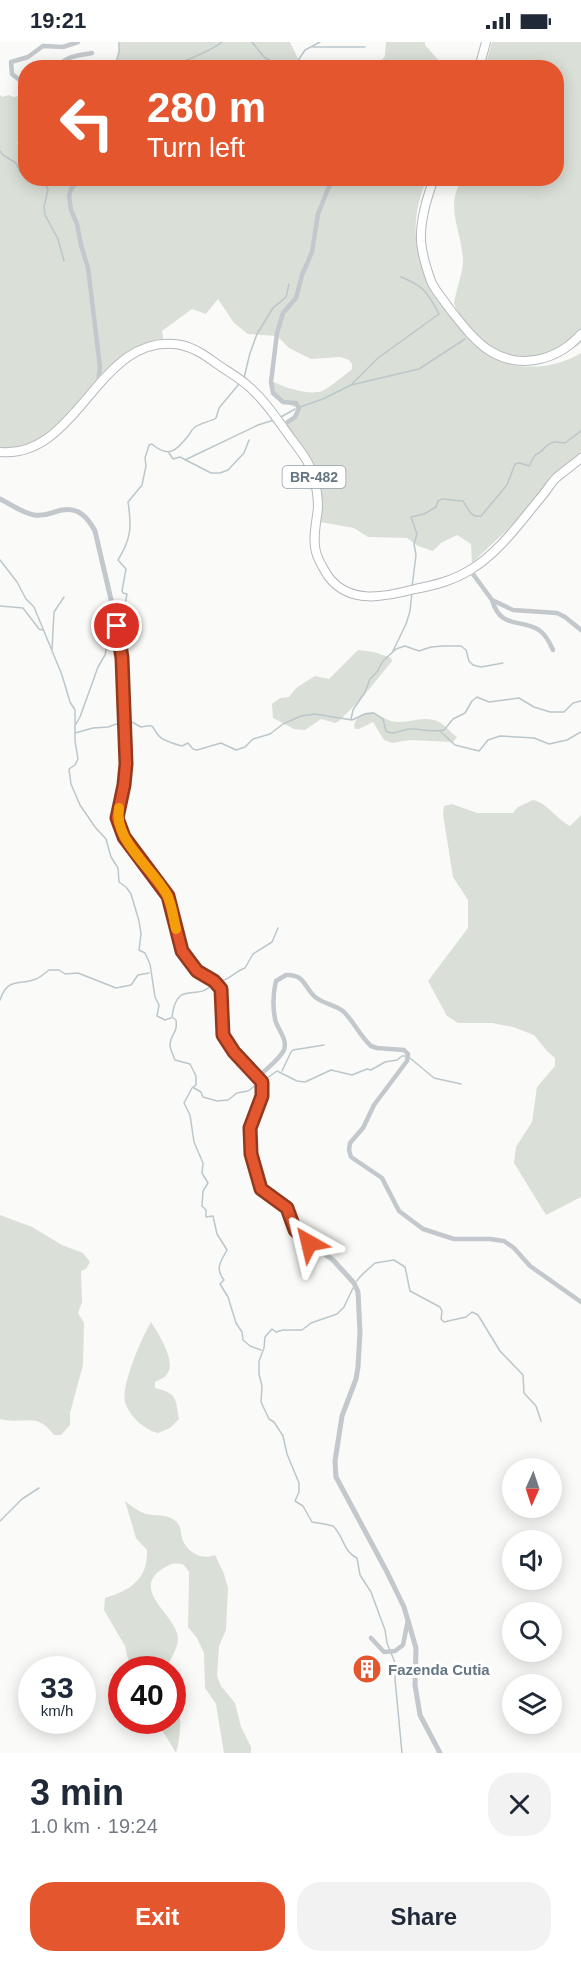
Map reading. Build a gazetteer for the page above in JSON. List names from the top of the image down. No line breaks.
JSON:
{"streets":{"highway":["BR-482"]},"places":{"building":["Fazenda Cutia"]},"north":"bottom","page":{"status":"19:21","turn":["280 m","Turn left"],"speed":"33 km/h","limit":"40","heading":["3 min","1.0 km · 19:24"],"buttons":["Exit","Share"]}}
